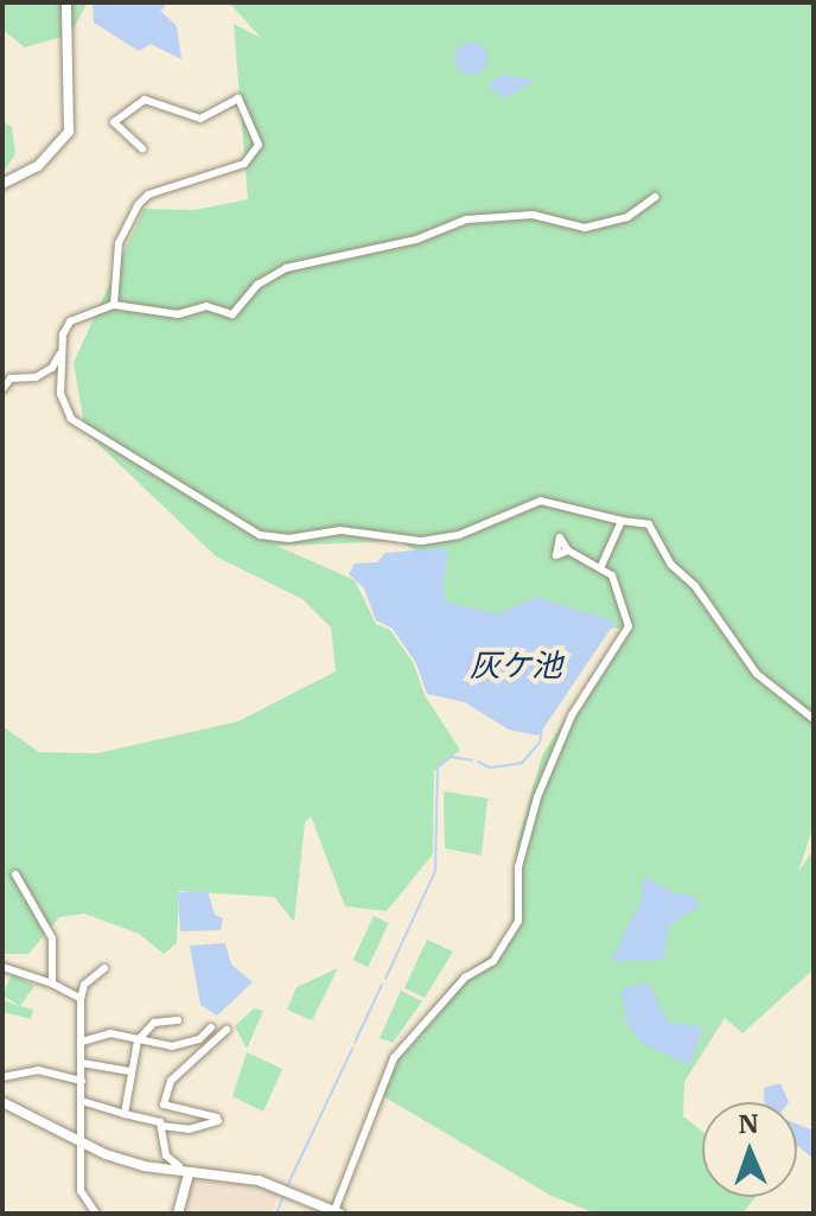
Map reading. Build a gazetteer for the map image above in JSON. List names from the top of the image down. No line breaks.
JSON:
{"water":["灰ケ池"],"north":"top"}
